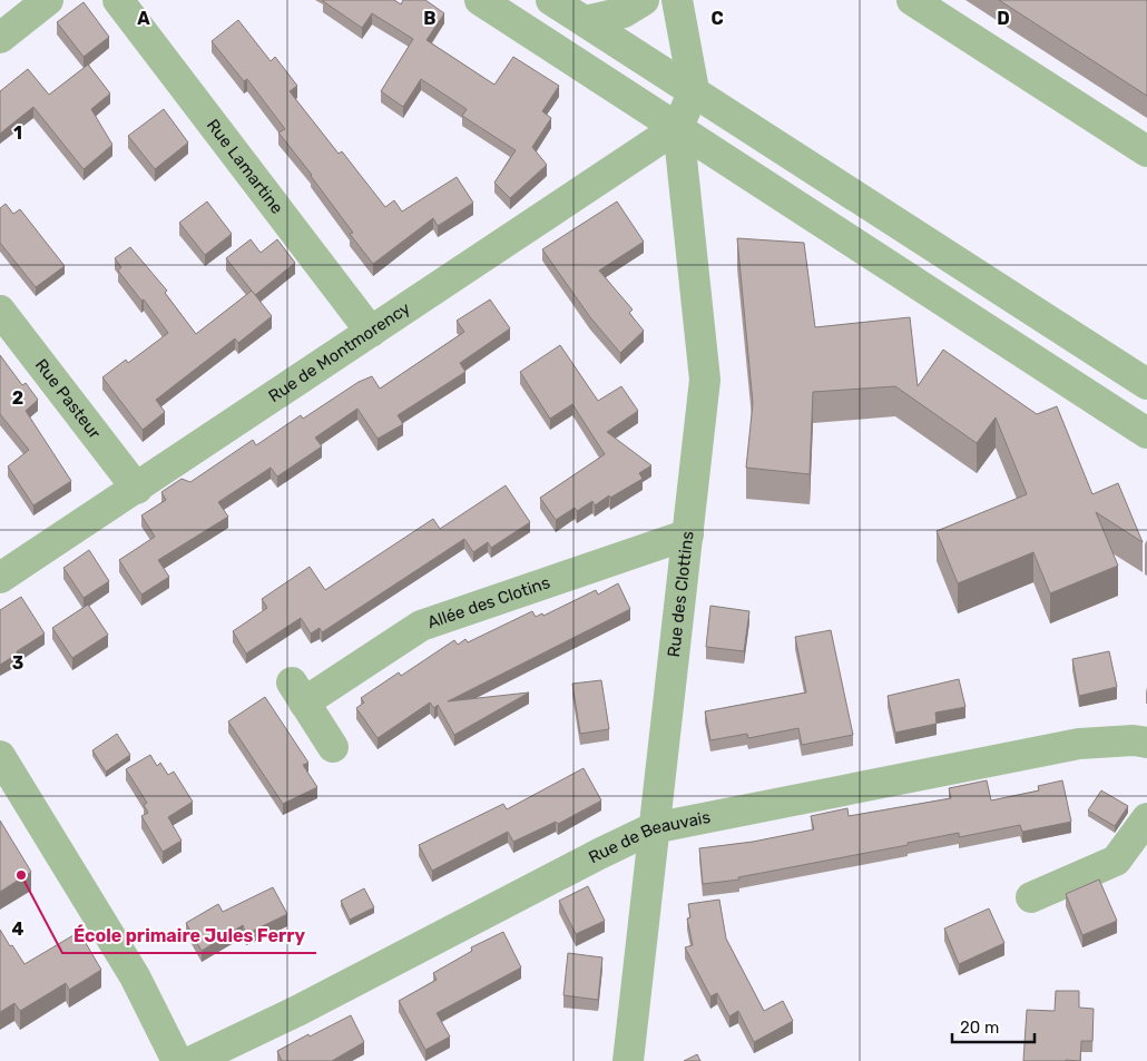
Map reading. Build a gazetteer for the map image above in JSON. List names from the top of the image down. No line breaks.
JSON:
{"streets":{"street":["Rue Lamartine","Rue de Montmorency","Rue Pasteur","Rue des Clottins","Allée des Clotins","Rue de Beauvais"]},"crossings":[["Rue Lamartine","Rue de Montmorency"],["Rue de Montmorency","Rue Pasteur"],["Rue de Montmorency","Rue des Clottins"],["Rue des Clottins","Allée des Clotins"],["Rue des Clottins","Rue de Beauvais"]],"places":["École primaire Jules Ferry"],"scale_bar":"20 m","grid":{"columns":["A","B","C","D"],"rows":["1","2","3","4"]}}
